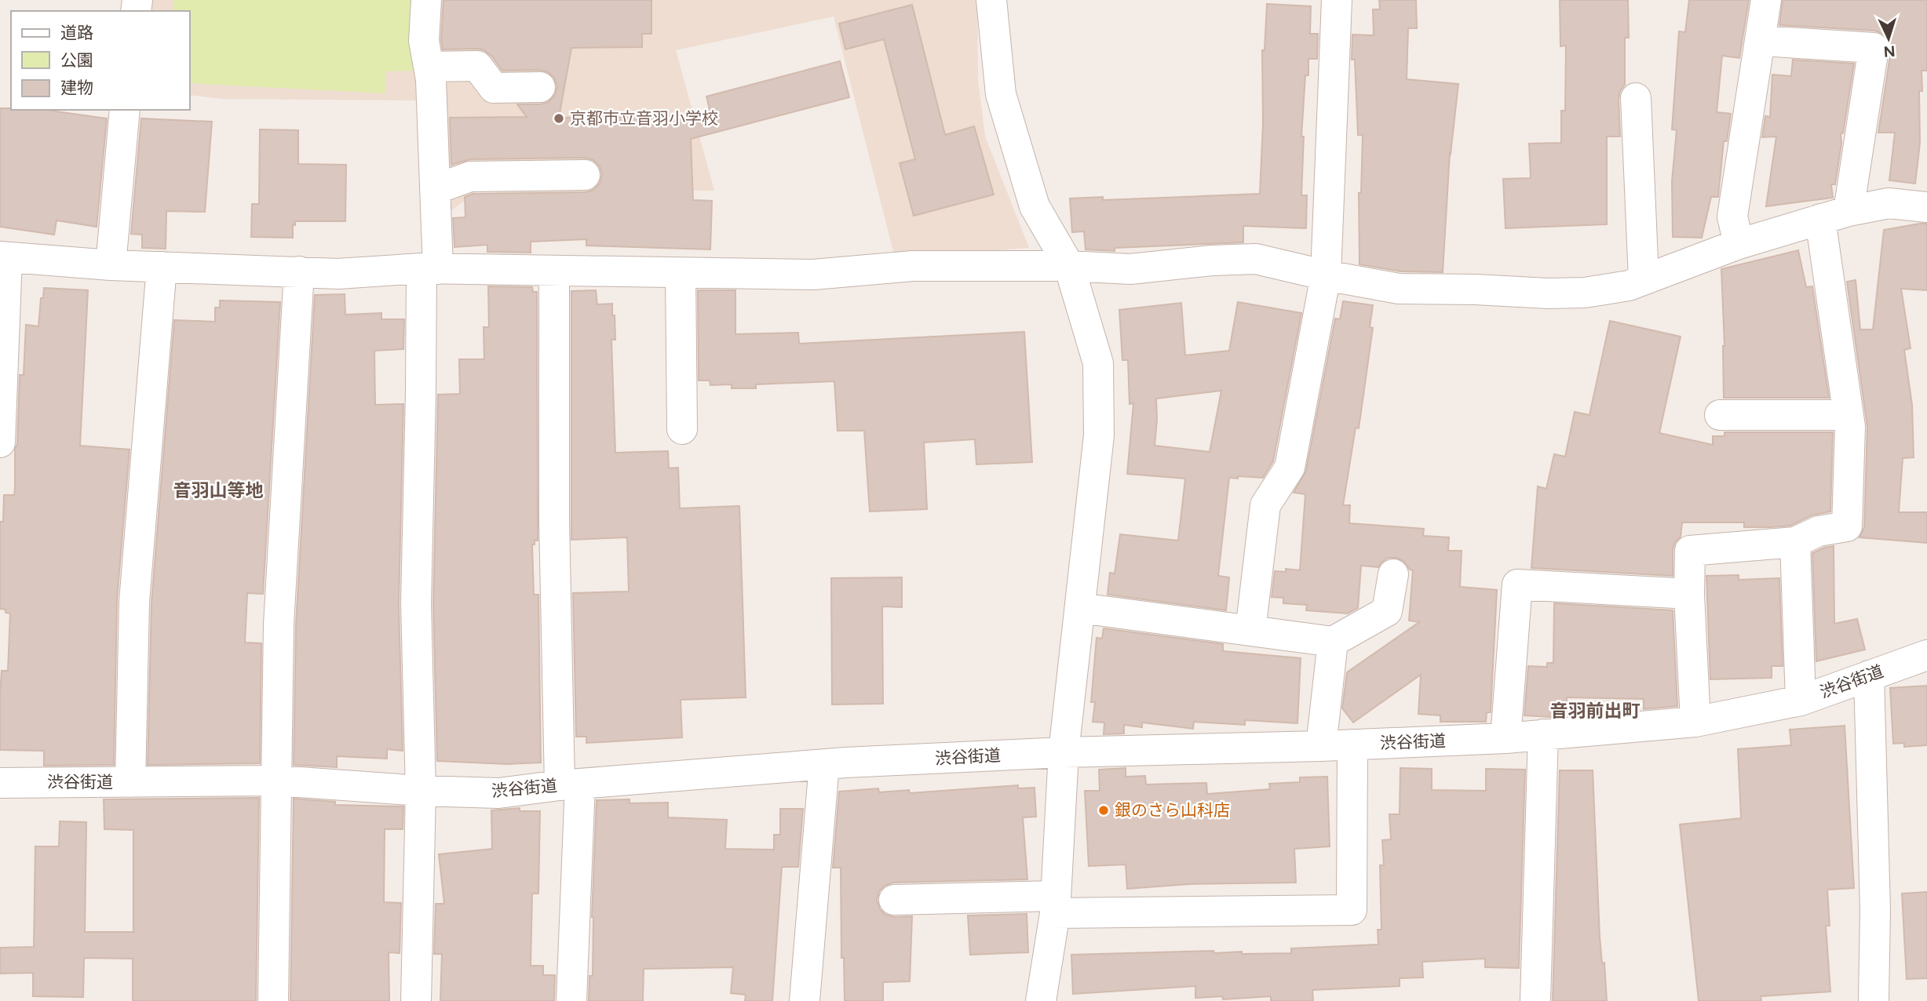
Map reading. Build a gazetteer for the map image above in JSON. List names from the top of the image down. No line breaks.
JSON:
{"streets":{"street":["渋谷街道"]},"districts":["音羽山等地","音羽前出町"],"places":["京都市立音羽小学校","銀のさら山科店"],"legend":["道路","公園","建物"],"north":"bottom"}
